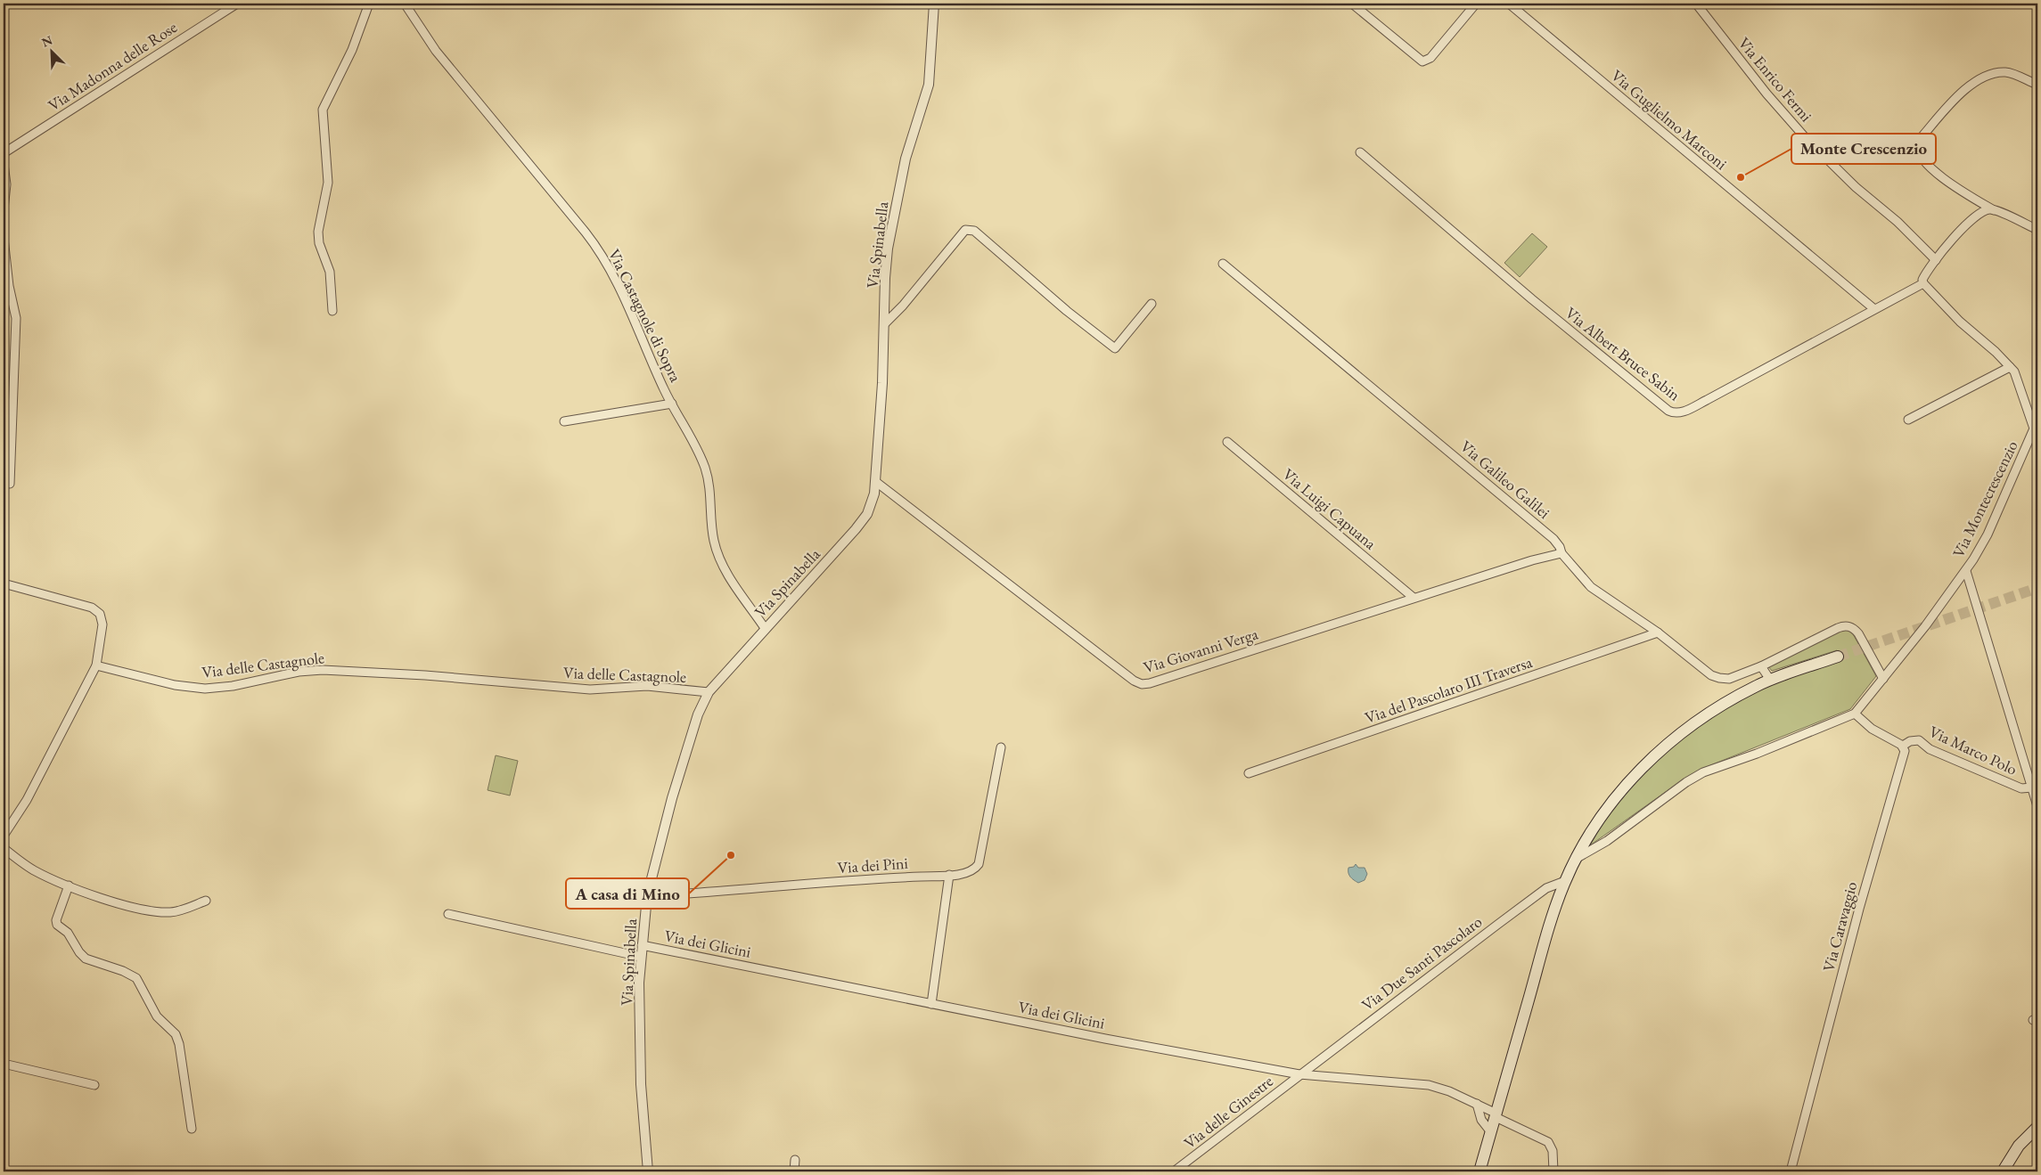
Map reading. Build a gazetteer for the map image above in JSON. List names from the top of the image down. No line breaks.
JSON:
{"streets":{"street":["Via Madonna delle Rose","Via Enrico Fermi","Via Guglielmo Marconi","Via Spinabella","Via Castagnole di Sopra","Via Albert Bruce Sabin","Via Galileo Galilei","Via Montecrescenzio","Via Luigi Capuana","Via Giovanni Verga","Via delle Castagnole","Via del Pascolaro III Traversa","Via Marco Polo","Via dei Pini","Via Caravaggio","Via dei Glicini","Via Due Santi Pascolaro","Via delle Ginestre"]},"crossings":[["Via Guglielmo Marconi","Via Albert Bruce Sabin"],["Via Spinabella","Via Castagnole di Sopra"],["Via Spinabella","Via Giovanni Verga"],["Via Spinabella","Via delle Castagnole"],["Via Spinabella","Via dei Pini"],["Via Spinabella","Via dei Glicini"],["Via Albert Bruce Sabin","Via Montecrescenzio"],["Via Galileo Galilei","Via Giovanni Verga"],["Via Galileo Galilei","Via del Pascolaro III Traversa"],["Via Montecrescenzio","Via Marco Polo"],["Via Luigi Capuana","Via Giovanni Verga"],["Via Marco Polo","Via Caravaggio"],["Via dei Glicini","Via Due Santi Pascolaro"],["Via dei Glicini","Via delle Ginestre"],["Via Due Santi Pascolaro","Via delle Ginestre"]],"places":["Monte Crescenzio","A casa di Mino"],"north":"top left"}
